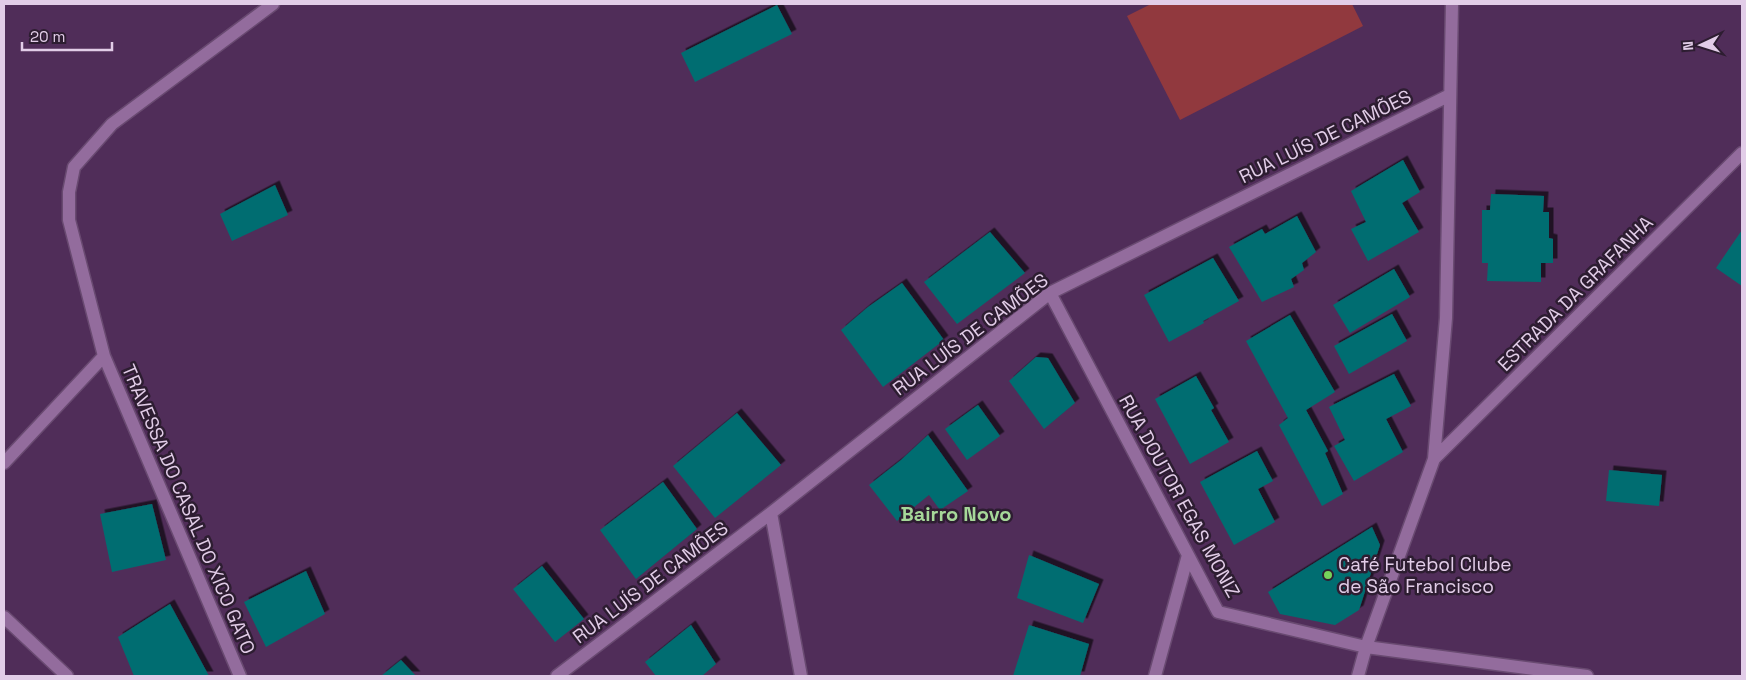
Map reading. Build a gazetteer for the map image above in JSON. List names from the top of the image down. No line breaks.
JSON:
{"streets":{"street":["RUA LUÍS DE CAMÕES","ESTRADA DA GRAFANHA","RUA DOUTOR EGAS MONIZ","TRAVESSA DO CASAL DO XICO GATO"]},"crossings":[["RUA LUÍS DE CAMÕES","RUA DOUTOR EGAS MONIZ"]],"districts":["Bairro Novo"],"places":["Café Futebol Clube de São Francisco"],"scale_bar":"20 m","north":"left"}
